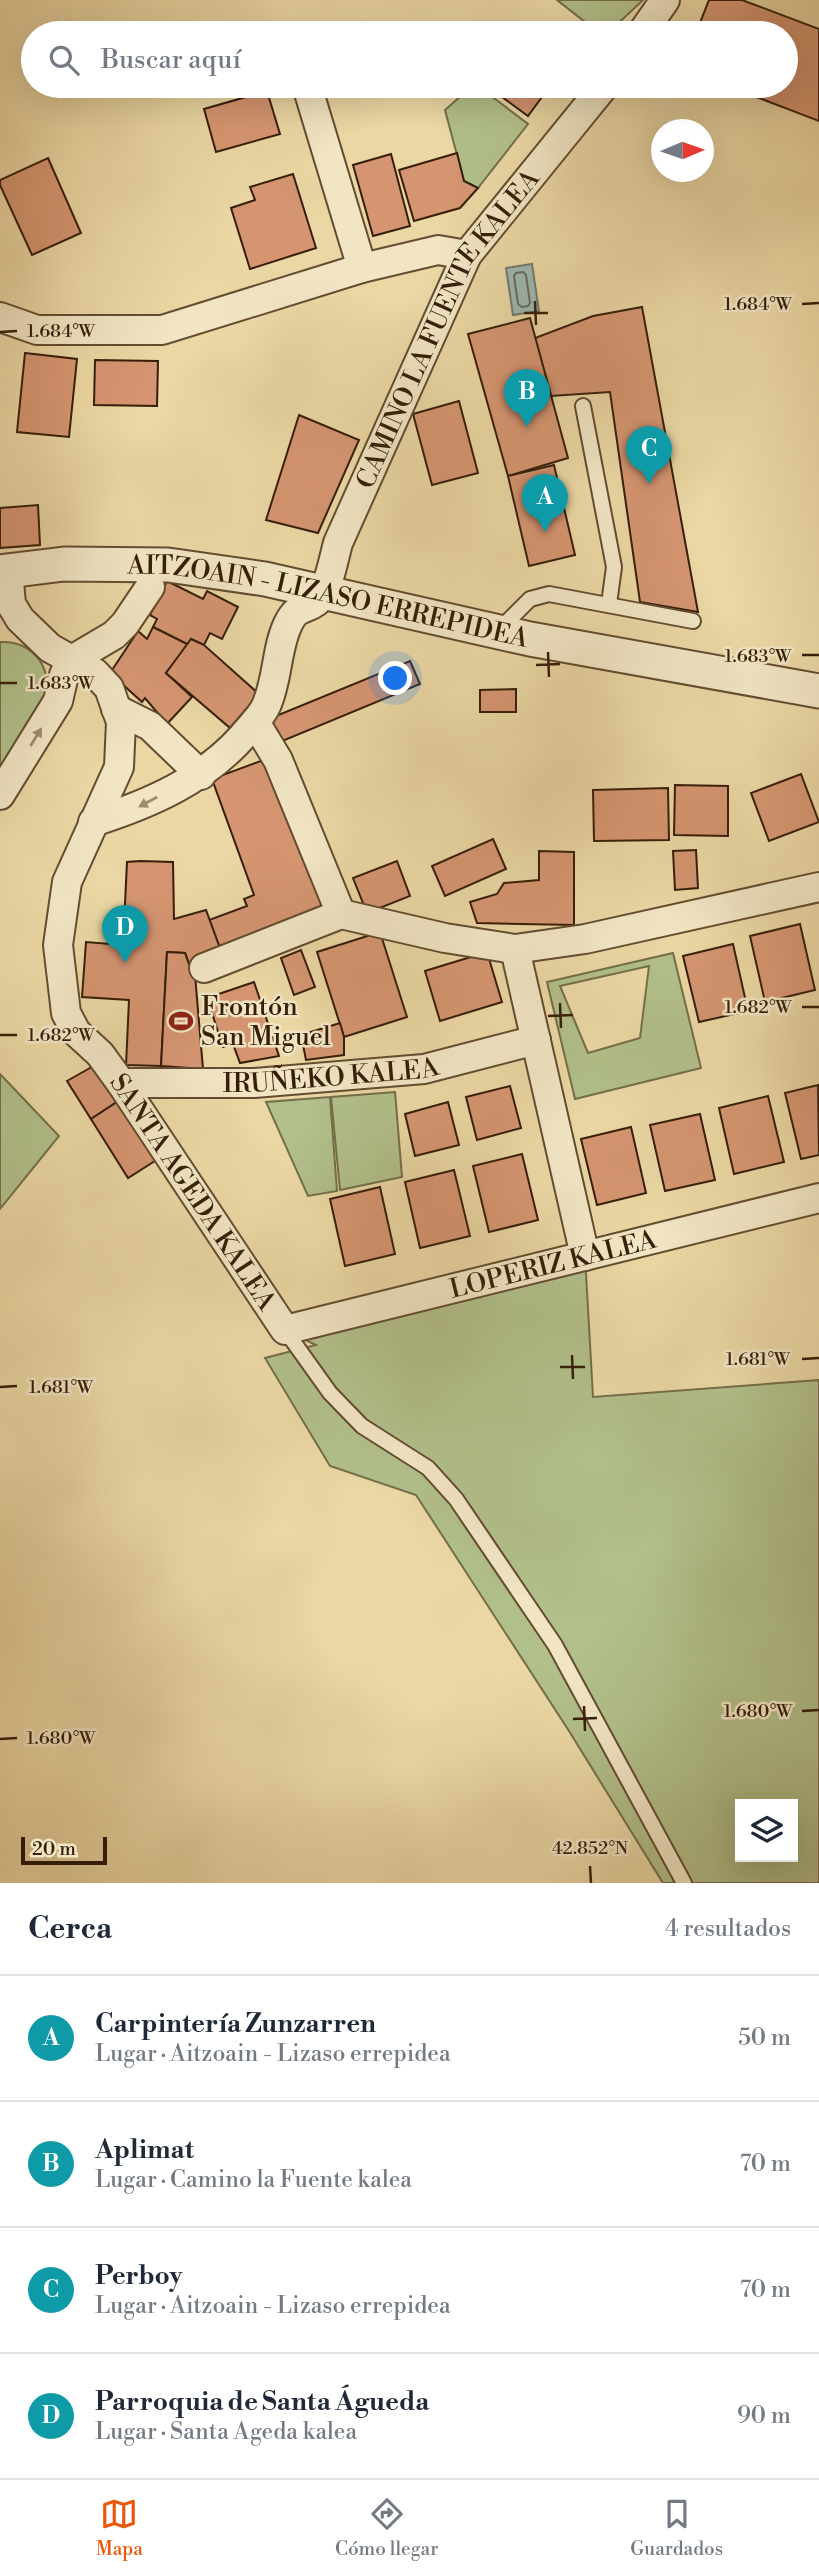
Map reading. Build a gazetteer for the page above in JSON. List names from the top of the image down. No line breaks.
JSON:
{"streets":{"street":["CAMINO LA FUENTE KALEA","AITZOAIN - LIZASO ERREPIDEA","IRUÑEKO KALEA","SANTA AGEDA KALEA","LOPERIZ KALEA"]},"crossings":[["CAMINO LA FUENTE KALEA","AITZOAIN - LIZASO ERREPIDEA"],["AITZOAIN - LIZASO ERREPIDEA","SANTA AGEDA KALEA"],["IRUÑEKO KALEA","SANTA AGEDA KALEA"],["SANTA AGEDA KALEA","LOPERIZ KALEA"]],"places":{"sports":["Frontón San Miguel"]},"scale_bar":"20 m","north":"right","page":{"search":"Buscar aquí","pins":["B","C","A","D"],"scale":"20 m","heading":["Cerca","4 resultados"],"list":[{"mark":"A","name":"Carpintería Zunzarren","note":"Lugar · Aitzoain - Lizaso errepidea","value":"50 m"},{"mark":"B","name":"Aplimat","note":"Lugar · Camino la Fuente kalea","value":"70 m"},{"mark":"C","name":"Perboy","note":"Lugar · Aitzoain - Lizaso errepidea","value":"70 m"},{"mark":"D","name":"Parroquia de Santa Águeda","note":"Lugar · Santa Ageda kalea","value":"90 m"}],"nav":["Mapa","Cómo llegar","Guardados"]},"coordinates":["1.684°W","1.683°W","1.682°W","1.681°W","1.680°W","42.852°N"]}
